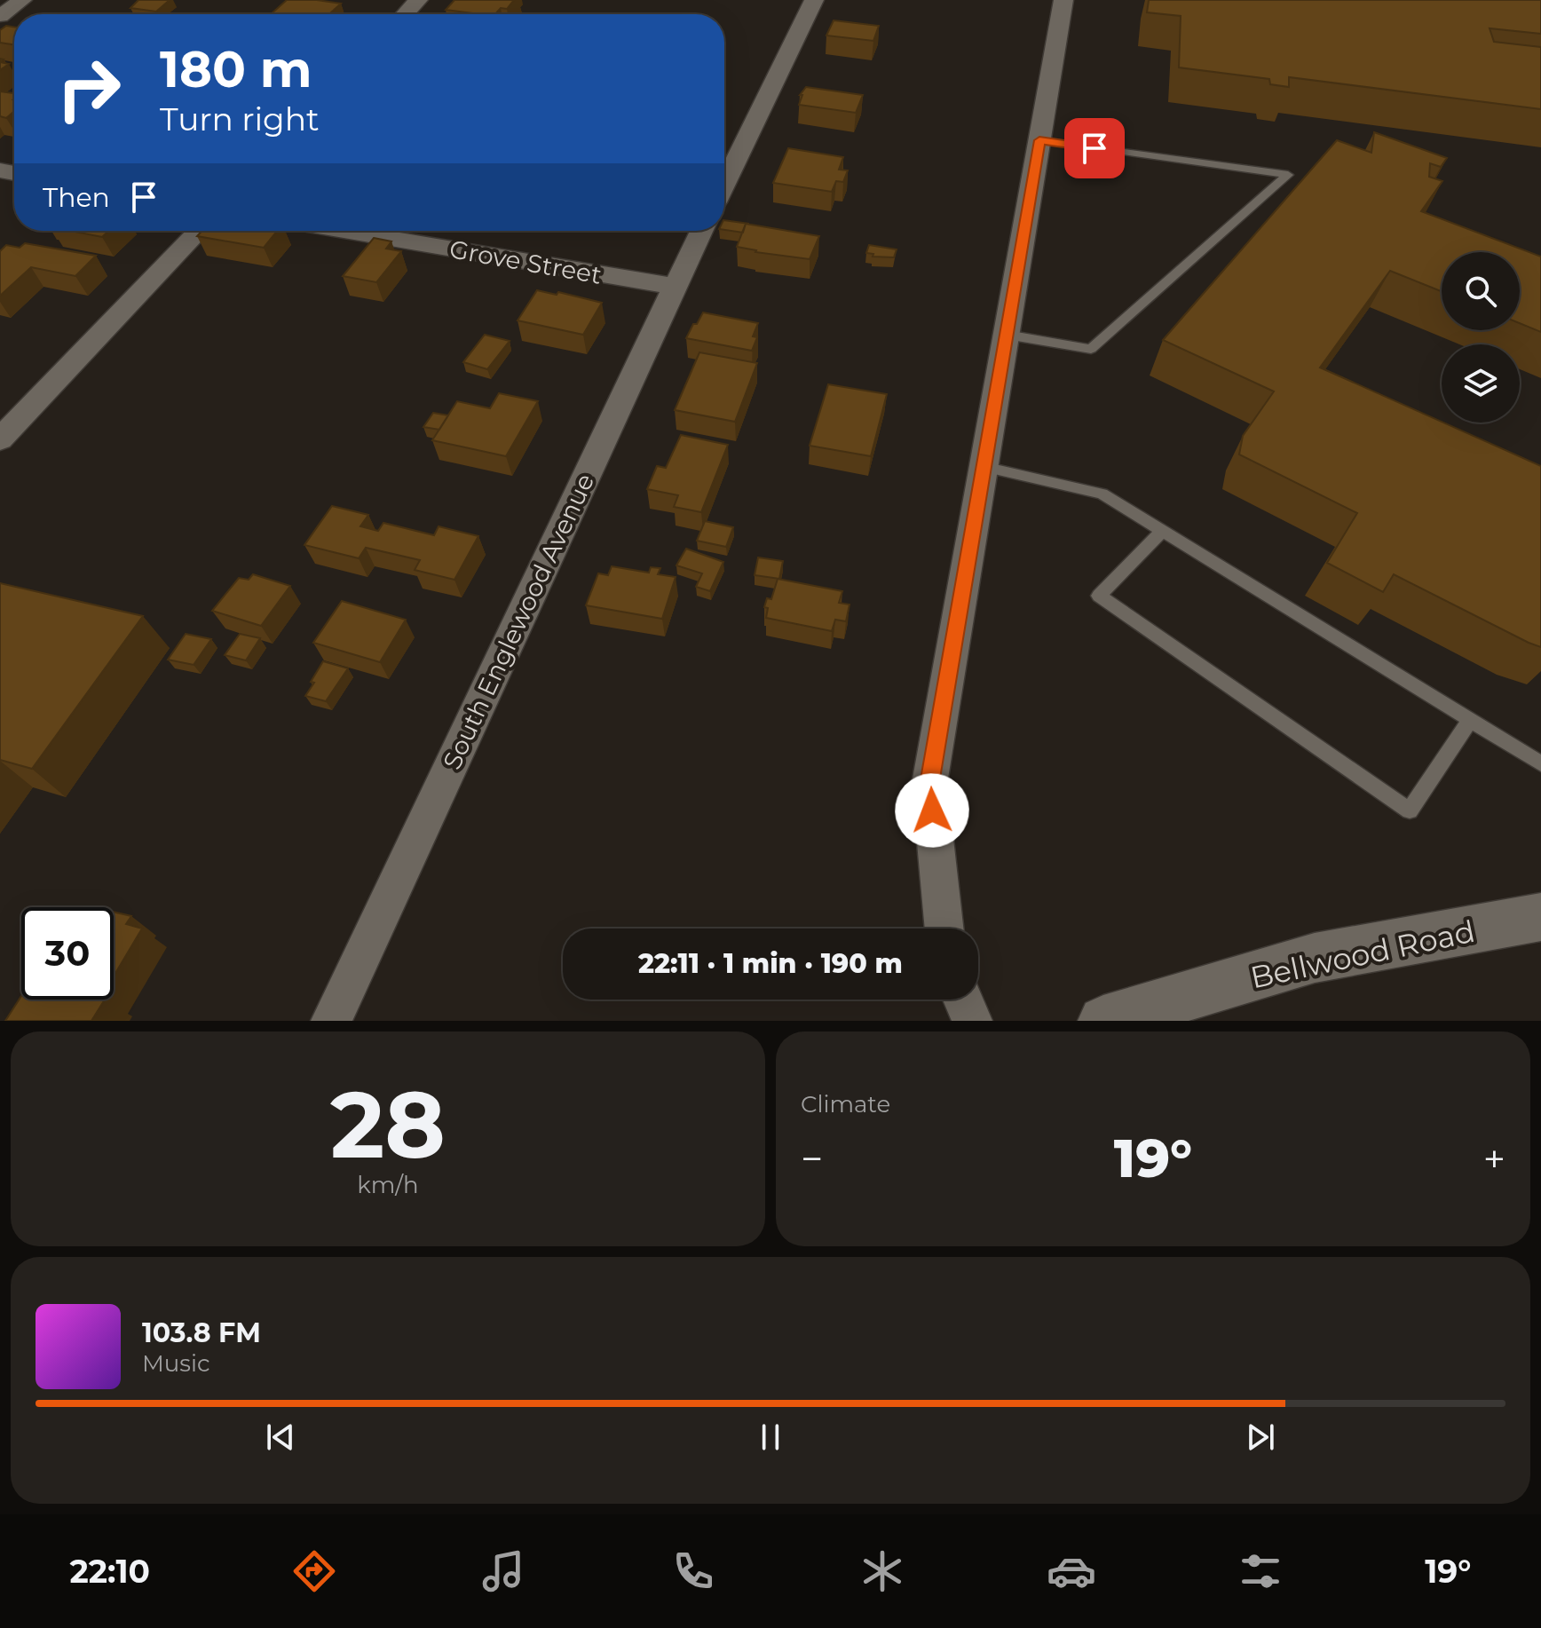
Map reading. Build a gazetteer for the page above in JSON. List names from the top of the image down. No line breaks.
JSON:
{"streets":{"street":["Grove Street","South Englewood Avenue","Bellwood Road"]},"crossings":[["Grove Street","South Englewood Avenue"]],"page":{"turn":["180 m","Turn right"],"then":"Then","limit":"30","trip":"22:11 · 1 min · 190 m","tile":[["28","km/h"],"Climate"],"heat":["−","19°","+"],"song":["103.8 FM","Music"],"tabs":["22:10","19°"]}}
